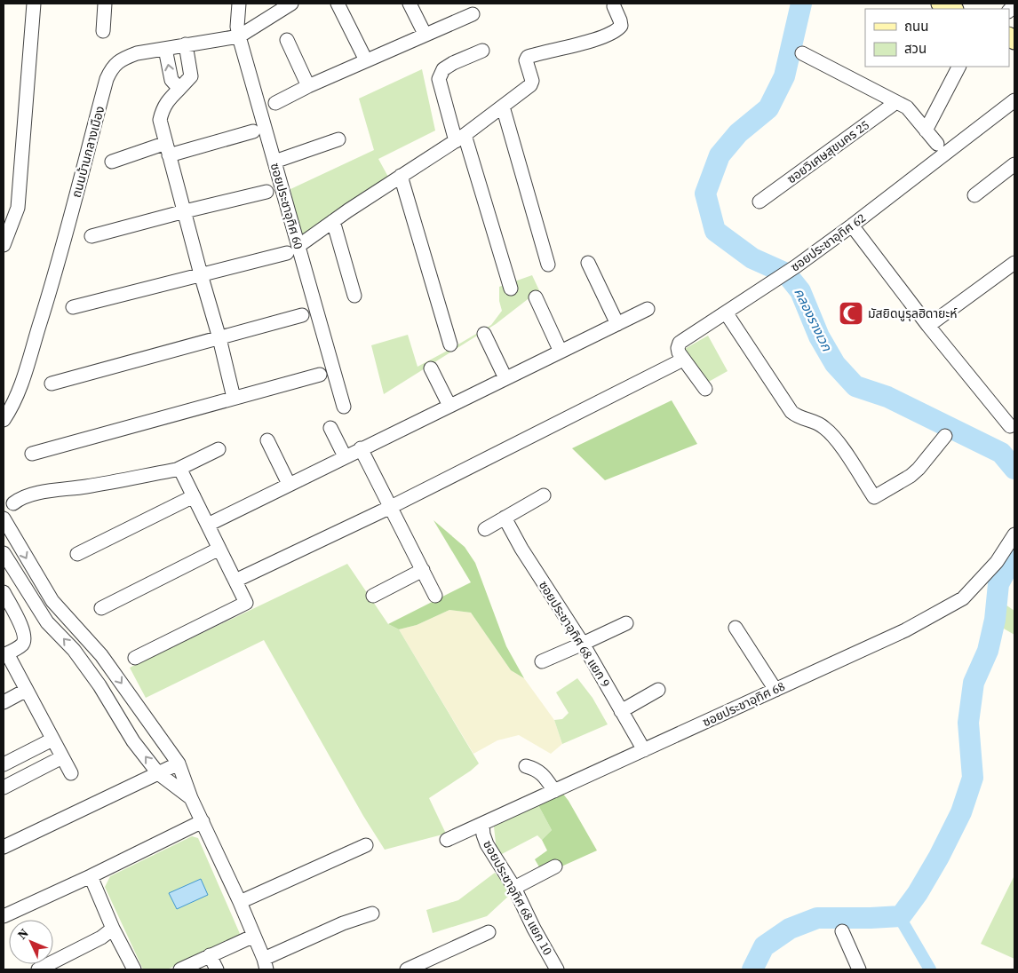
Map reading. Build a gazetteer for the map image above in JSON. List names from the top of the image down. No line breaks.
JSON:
{"streets":{"street":["ถนนบ้านกลางเมือง","ซอยวิเศษสุขนคร 25","ซอยประชาอุทิศ 60","ซอยประชาอุทิศ 62","ซอยประชาอุทิศ 68 แยก 9","ซอยประชาอุทิศ 68","ซอยประชาอุทิศ 68 แยก 10"]},"crossings":[["ถนนบ้านกลางเมือง","ซอยประชาอุทิศ 60"],["ซอยประชาอุทิศ 68 แยก 9","ซอยประชาอุทิศ 68"],["ซอยประชาอุทิศ 68","ซอยประชาอุทิศ 68 แยก 10"]],"water":["คลองรางเวก"],"places":{"mosque":["มัสยิดนูรุลฮิดายะห์"]},"legend":["ถนน","สวน"],"north":"top left"}
